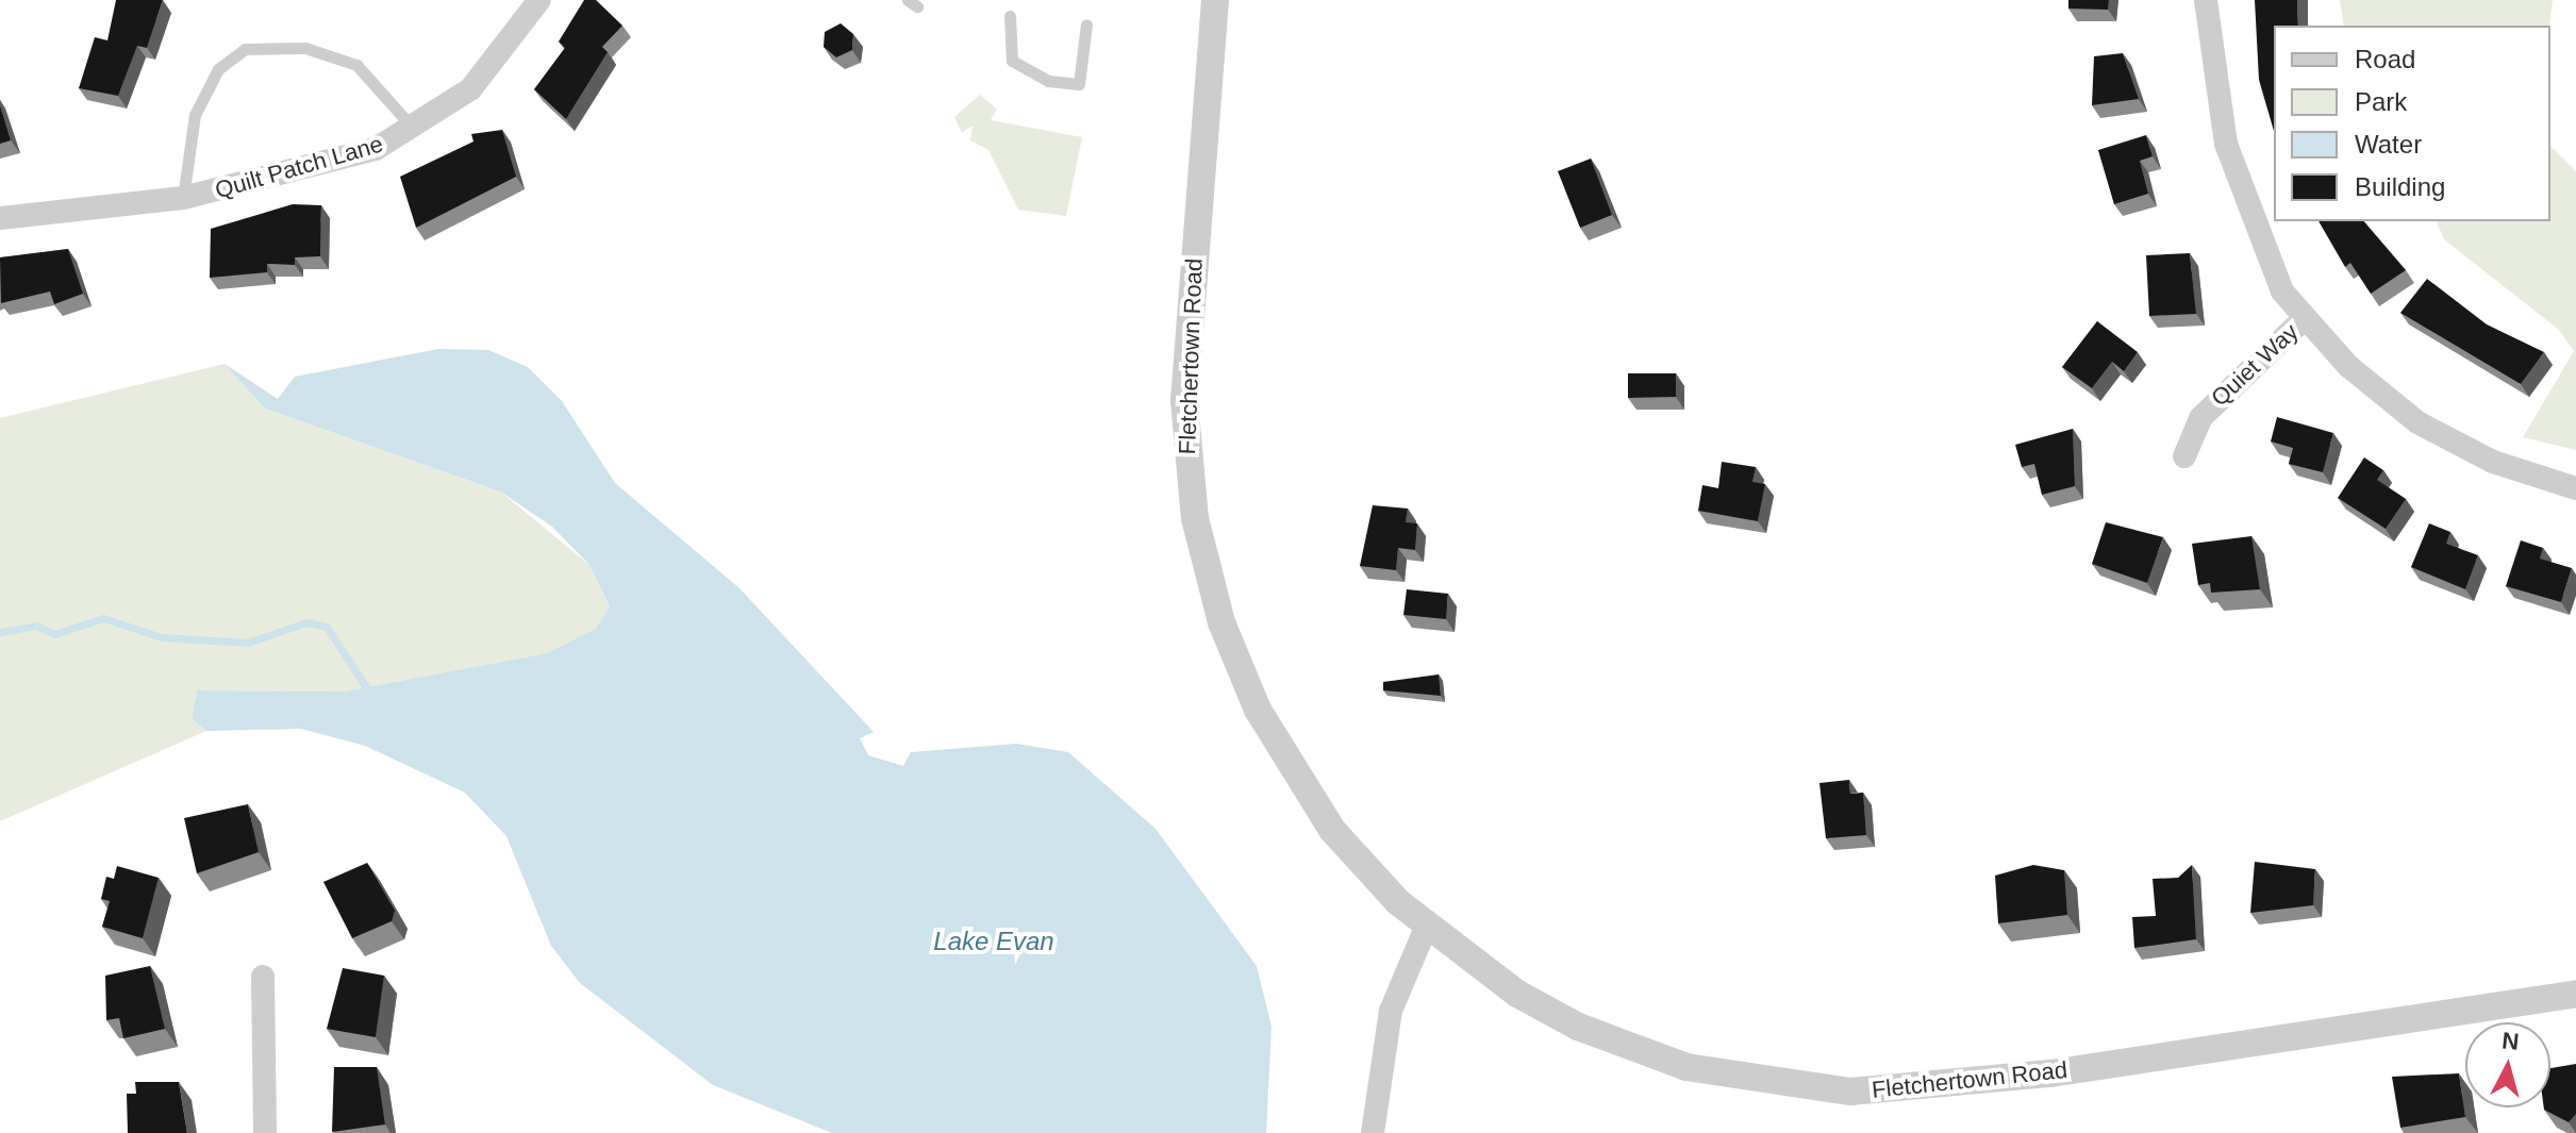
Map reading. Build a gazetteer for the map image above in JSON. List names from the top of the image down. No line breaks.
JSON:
{"streets":{"street":["Quilt Patch Lane","Fletchertown Road","Quiet Way"]},"water":["Lake Evan"],"legend":["Road","Park","Water","Building"],"north":"top"}
